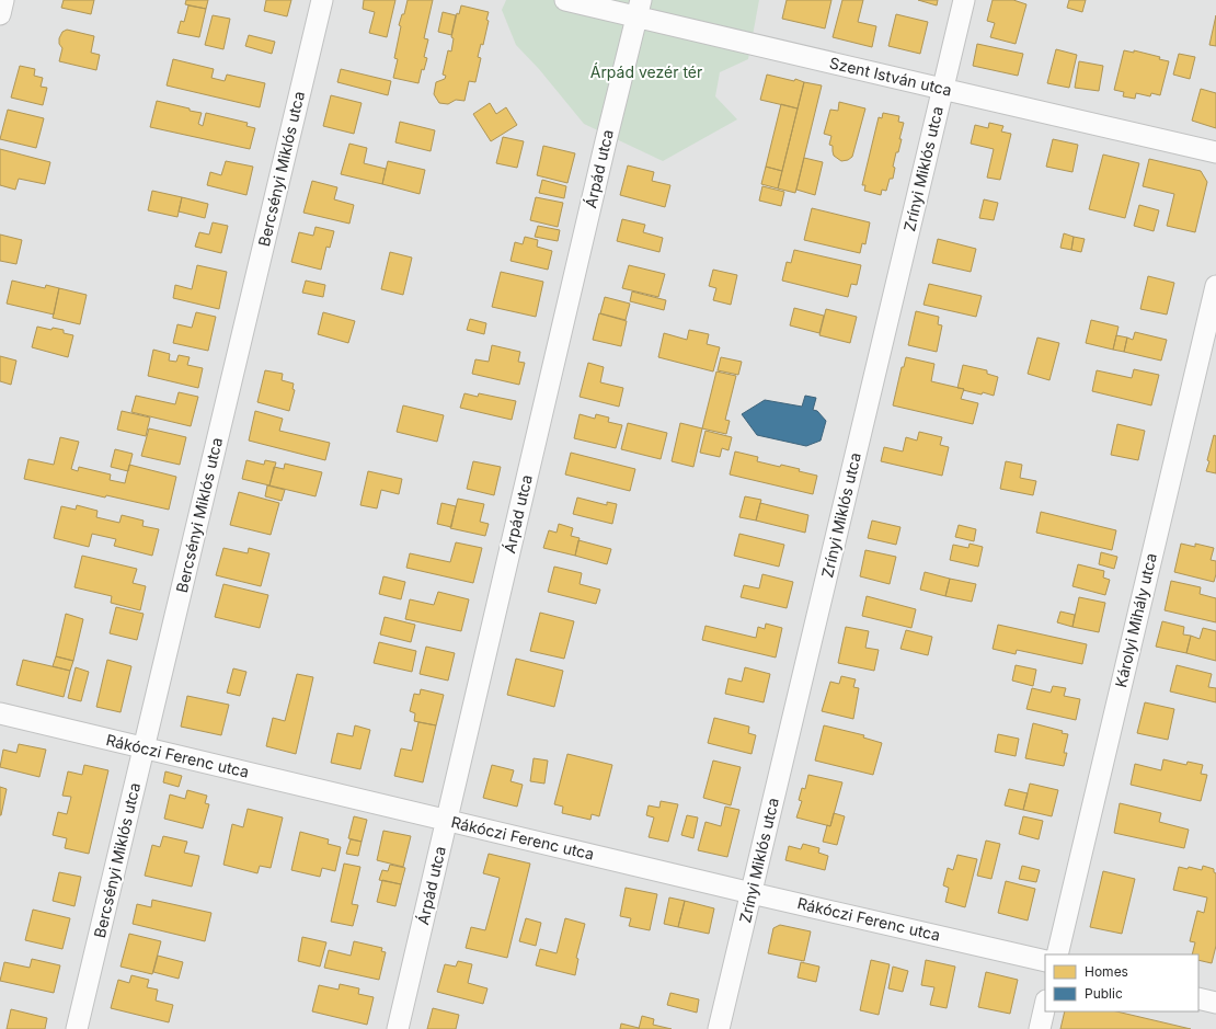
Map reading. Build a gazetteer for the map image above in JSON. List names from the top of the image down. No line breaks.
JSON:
{"streets":{"street":["Szent István utca","Bercsényi Miklós utca","Árpád utca","Zrínyi Miklós utca","Károlyi Mihály utca","Rákóczi Ferenc utca"]},"crossings":[["Szent István utca","Árpád utca"],["Szent István utca","Zrínyi Miklós utca"],["Bercsényi Miklós utca","Rákóczi Ferenc utca"],["Árpád utca","Rákóczi Ferenc utca"],["Zrínyi Miklós utca","Rákóczi Ferenc utca"]],"parks":["Árpád vezér tér"],"legend":["Homes","Public"]}
